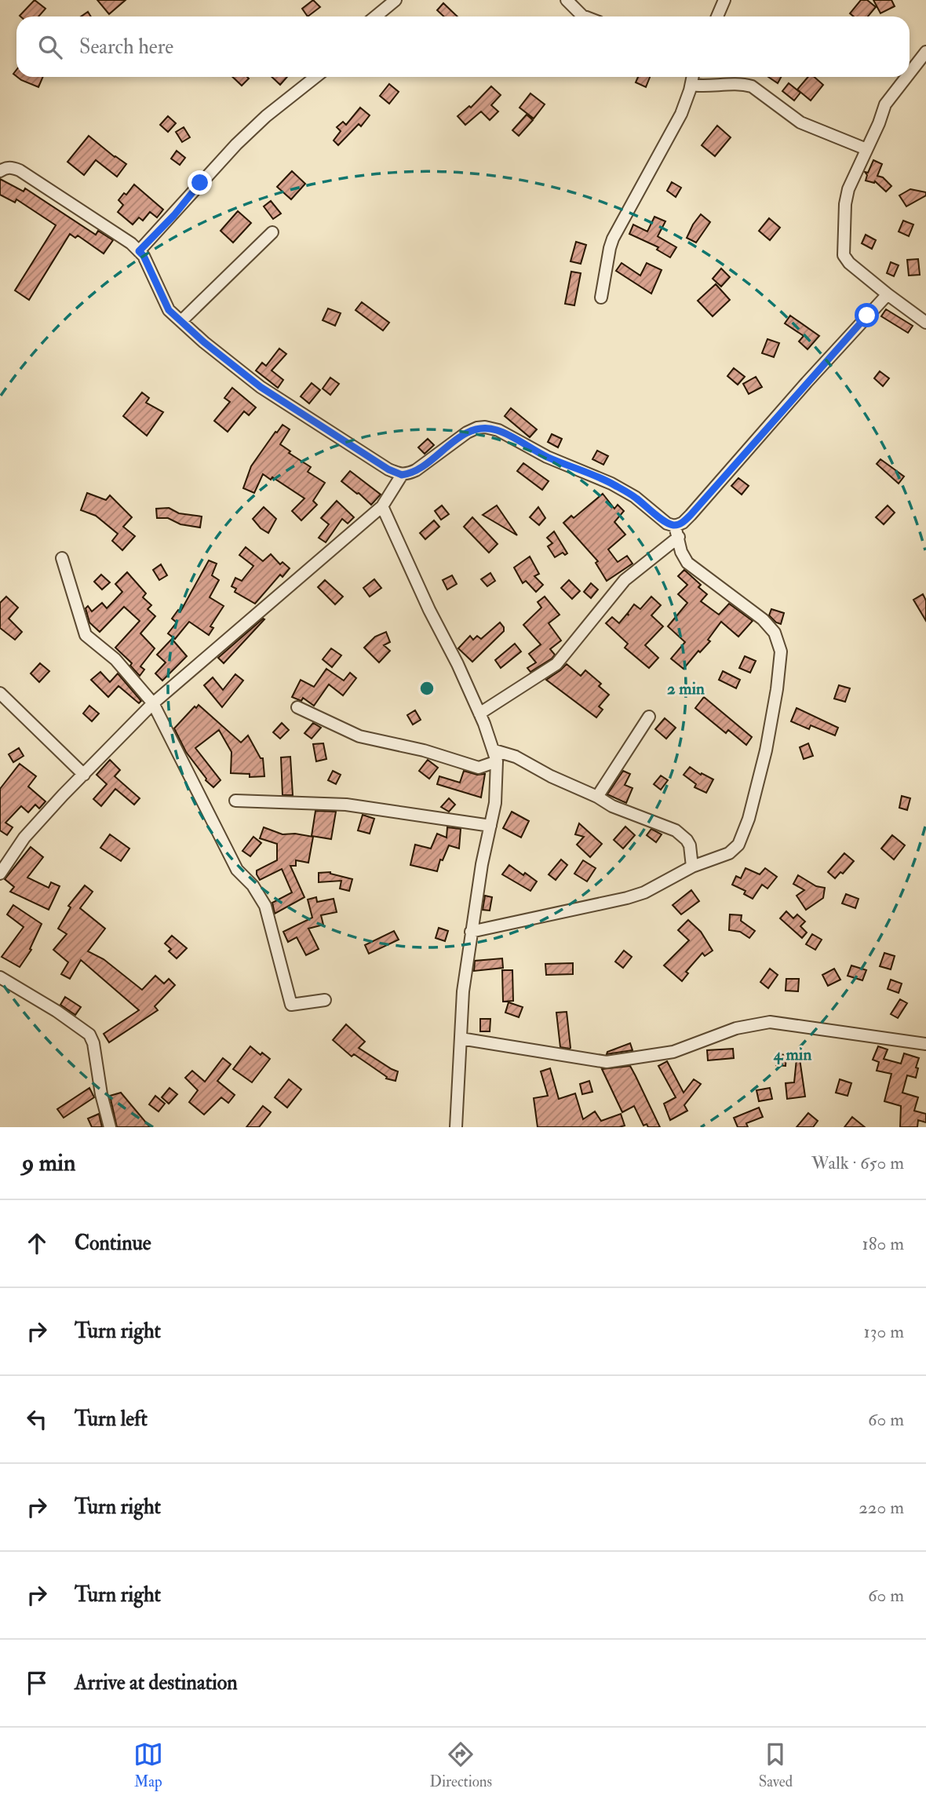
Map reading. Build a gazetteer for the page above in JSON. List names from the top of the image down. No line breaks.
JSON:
{"page":{"search":"Search here","heading":["9 min","Walk · 650 m"],"list":[["Continue","180 m"],["Turn right","130 m"],["Turn left","60 m"],["Turn right","220 m"],["Turn right","60 m"],"Arrive at destination"],"nav":["Map","Directions","Saved"]},"rings":["2 min","4 min"]}
